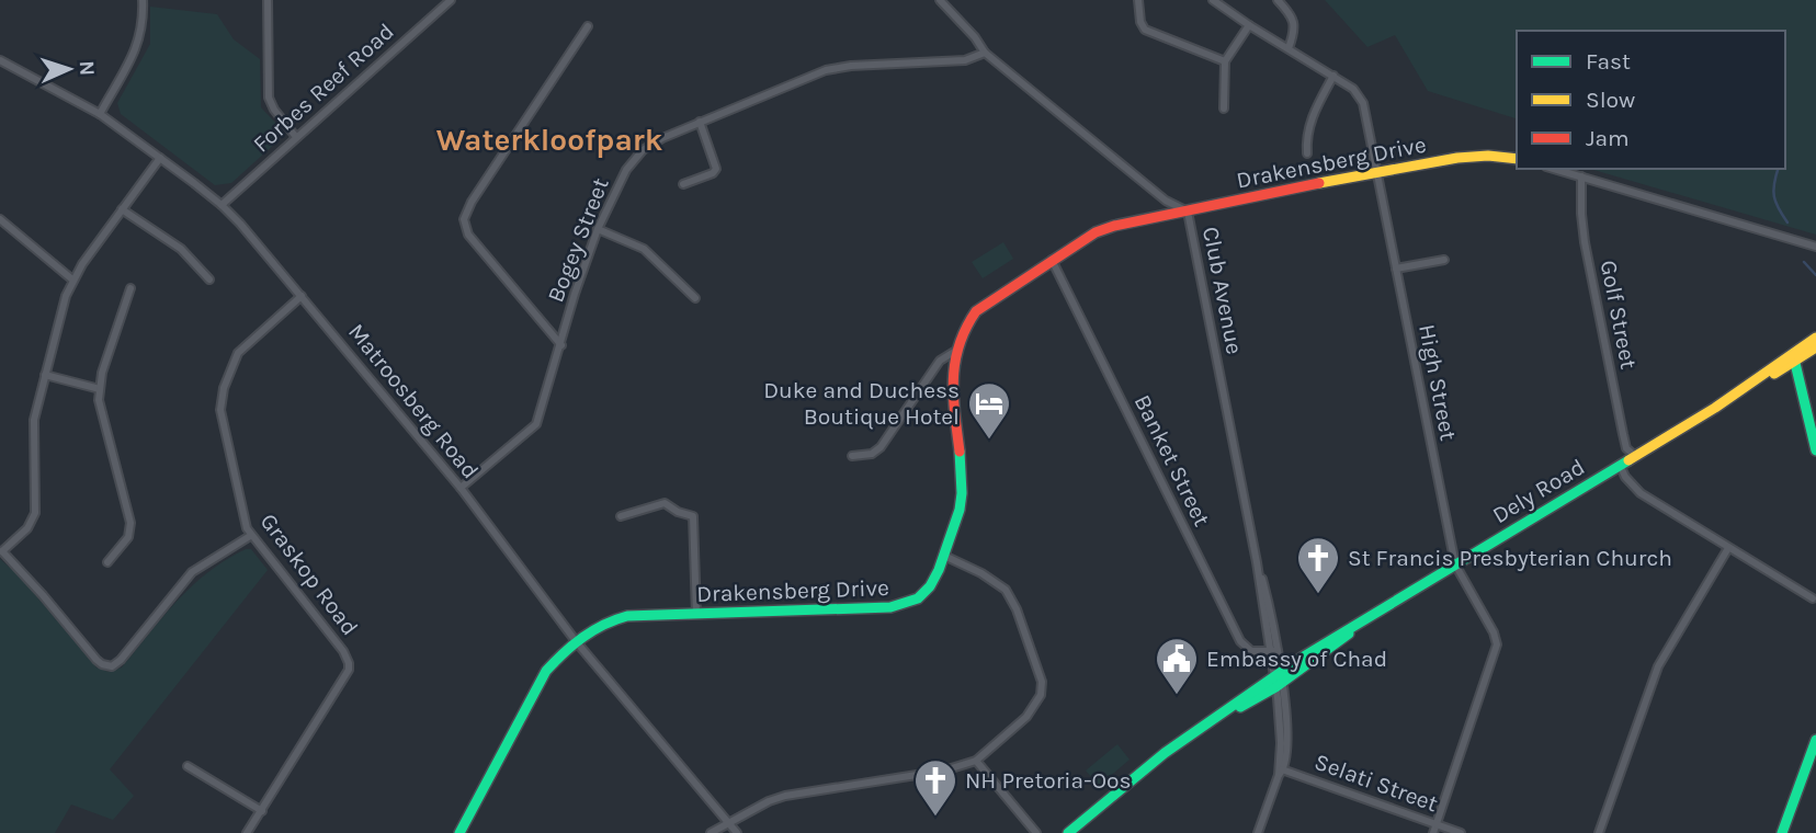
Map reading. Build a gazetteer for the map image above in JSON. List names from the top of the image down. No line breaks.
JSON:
{"streets":{"street":["Forbes Reef Road","Drakensberg Drive","Bogey Street","Club Avenue","Golf Street","High Street","Matroosberg Road","Banket Street","Dely Road","Graskop Road","Selati Street"]},"crossings":[["Forbes Reef Road","Matroosberg Road"],["Drakensberg Drive","Club Avenue"],["Drakensberg Drive","High Street"],["Drakensberg Drive","Matroosberg Road"],["Drakensberg Drive","Banket Street"],["Bogey Street","Club Avenue"],["Bogey Street","Matroosberg Road"],["Club Avenue","Banket Street"],["Club Avenue","Dely Road"],["Club Avenue","Selati Street"],["Golf Street","Dely Road"],["High Street","Dely Road"],["High Street","Selati Street"],["Matroosberg Road","Graskop Road"]],"districts":["Waterkloofpark"],"places":{"hotel":["Duke and Duchess Boutique Hotel"],"church":["St Francis Presbyterian Church","NH Pretoria-Oos"],"public building":["Embassy of Chad"]},"legend":["Fast","Slow","Jam"],"north":"right"}
